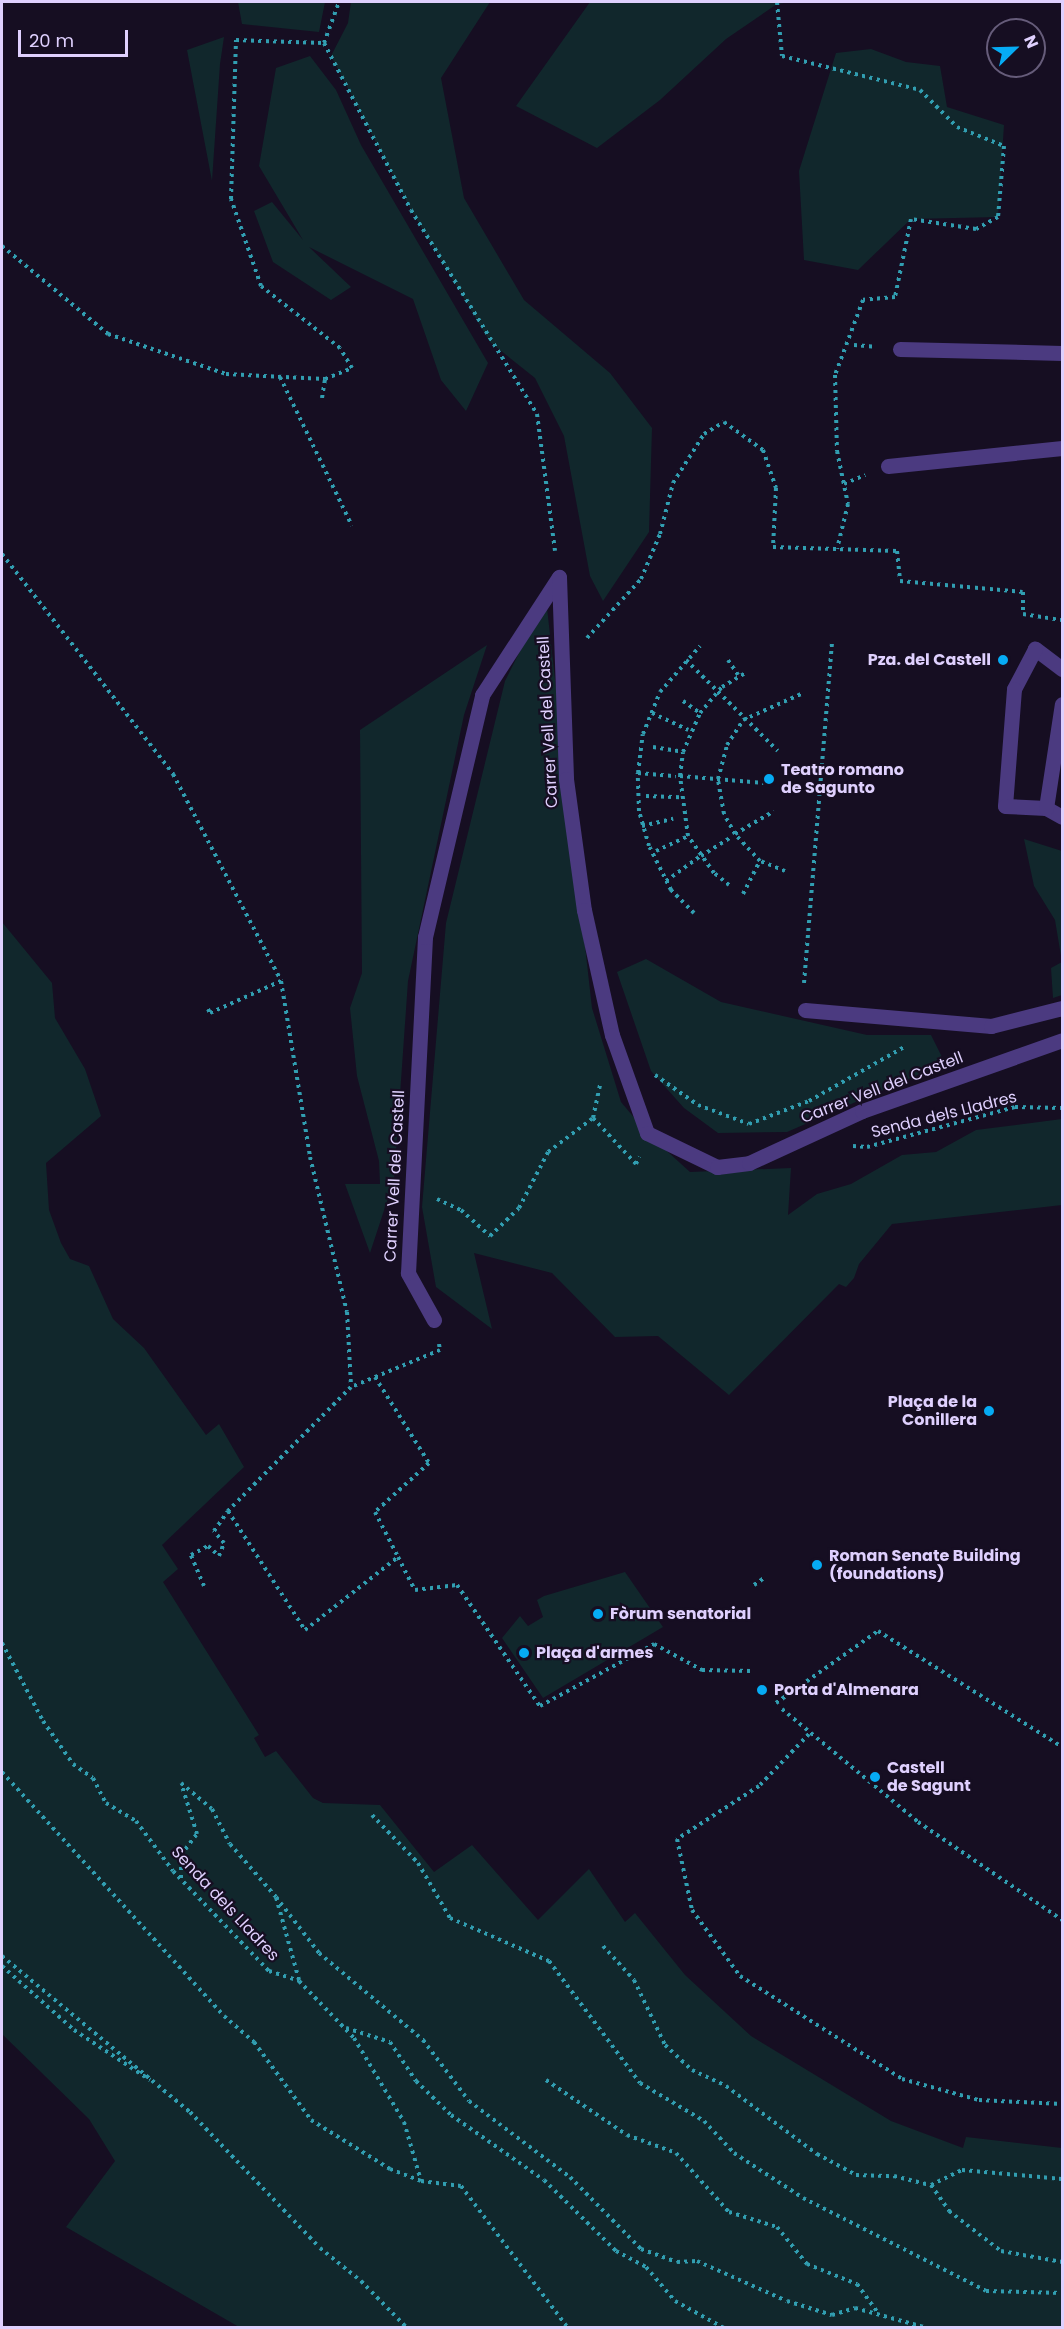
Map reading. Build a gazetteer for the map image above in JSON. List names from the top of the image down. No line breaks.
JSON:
{"streets":{"street":["Carrer Vell del Castell"],"path":["Senda dels Lladres"]},"places":["Pza. del Castell","Teatro romano de Sagunto","Plaça de la Conillera","Roman Senate Building (foundations)","Fòrum senatorial","Plaça d'armes","Porta d'Almenara","Castell de Sagunt"],"scale_bar":"20 m","north":"top right"}
